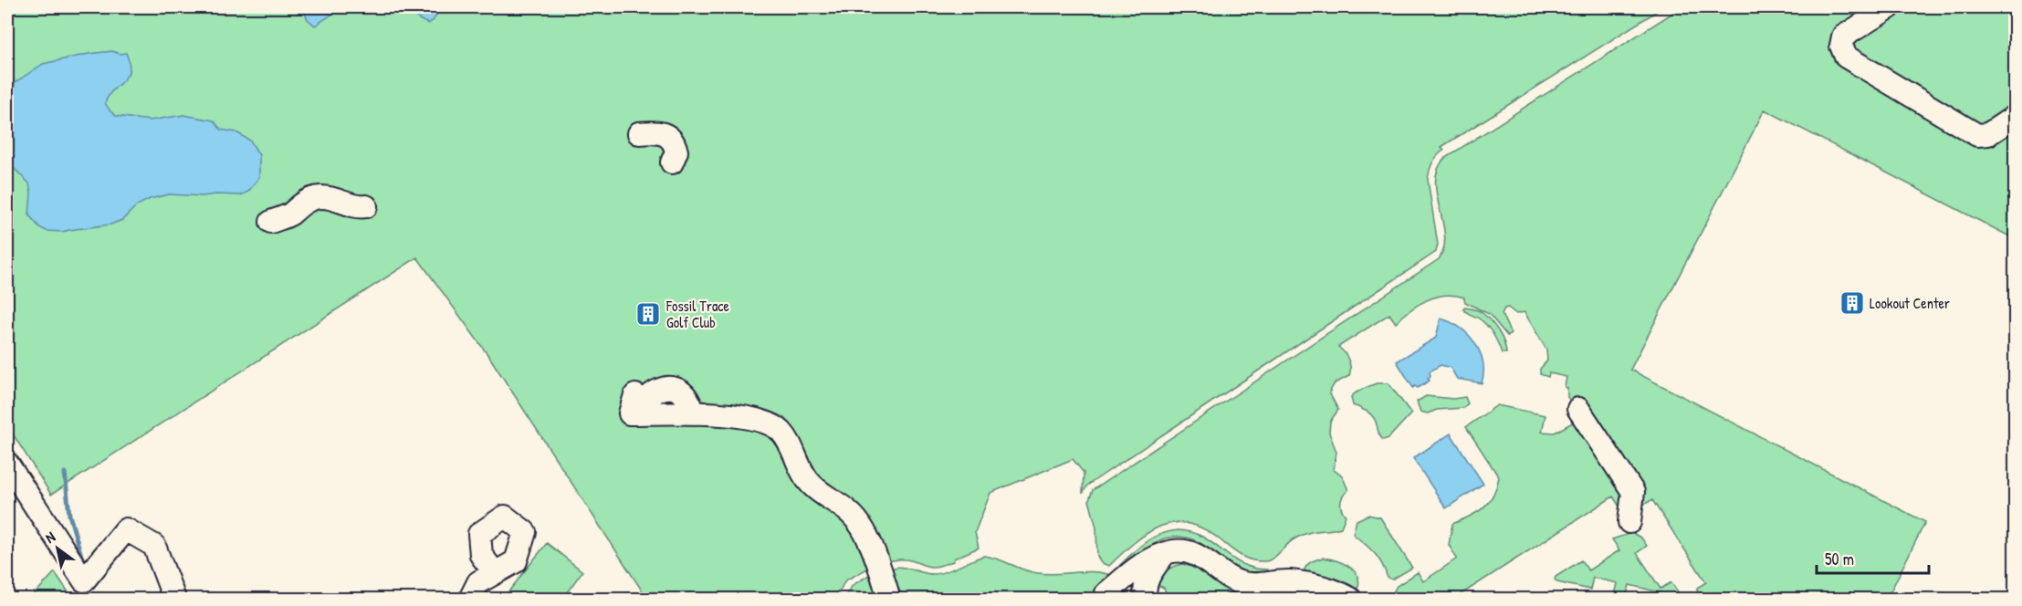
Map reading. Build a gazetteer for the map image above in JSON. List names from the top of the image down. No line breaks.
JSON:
{"places":{"building":["Lookout Center","Fossil Trace Golf Club"]},"scale_bar":"50 m","north":"top left"}
